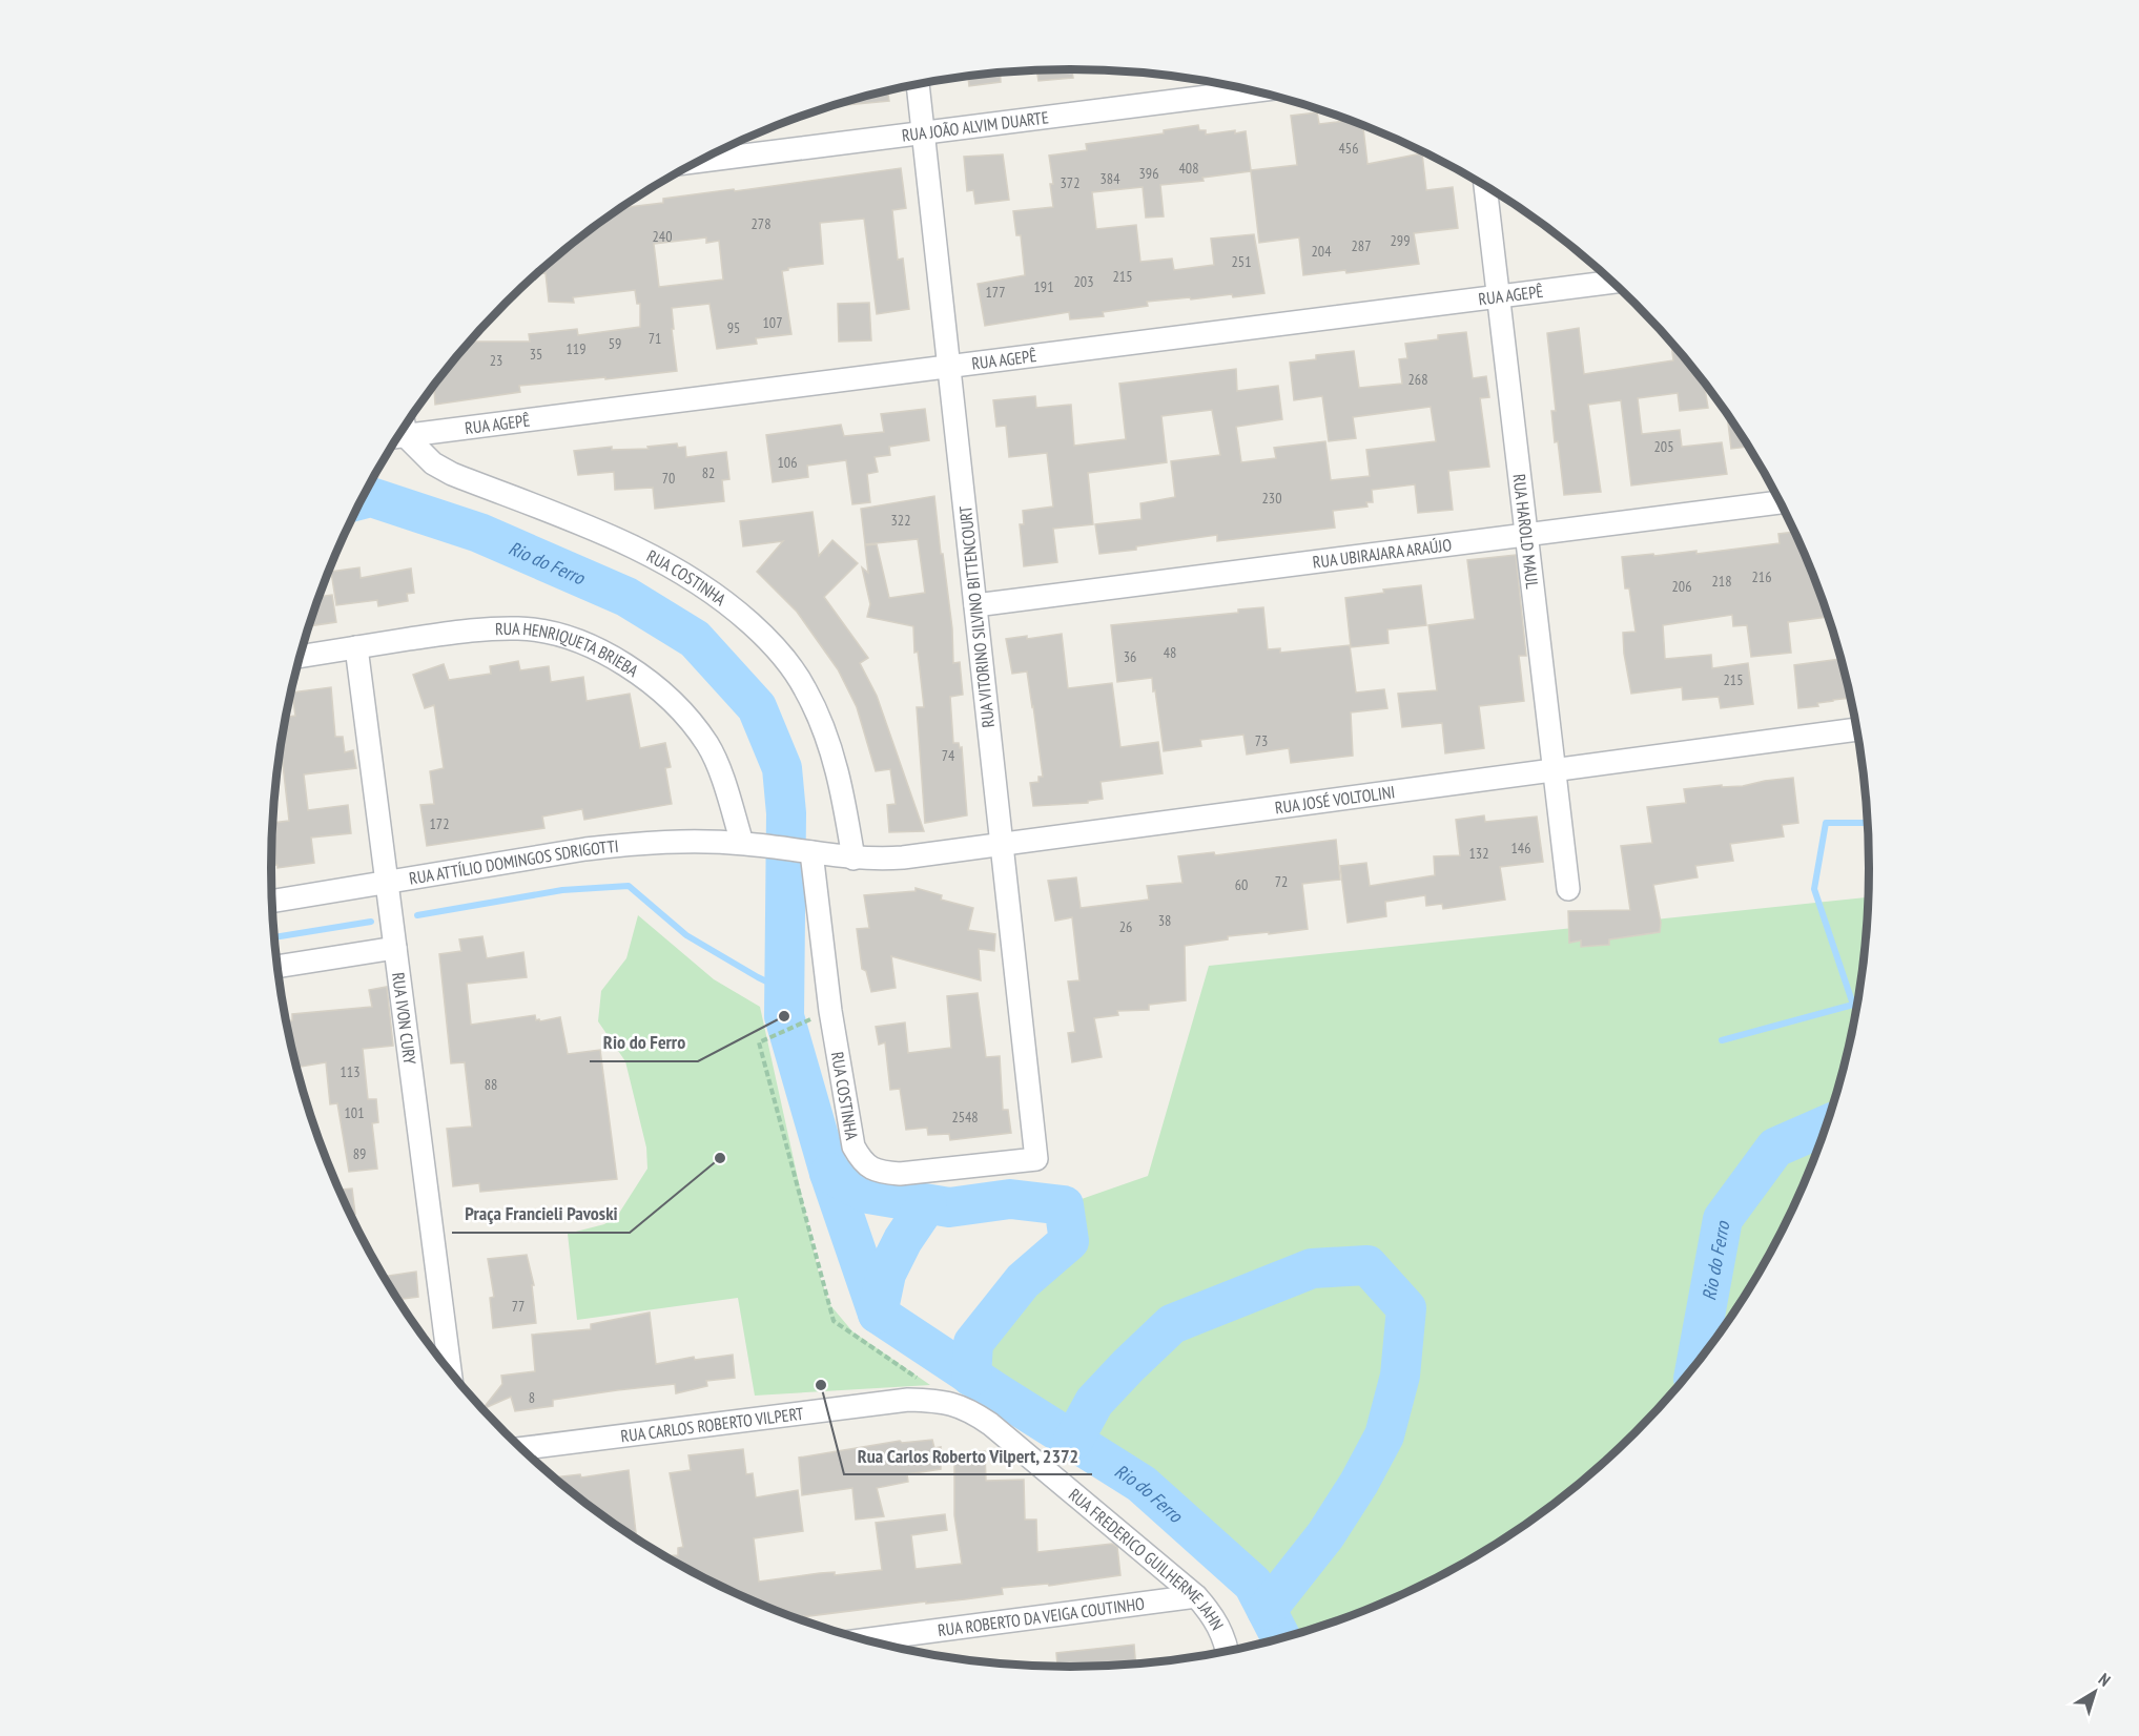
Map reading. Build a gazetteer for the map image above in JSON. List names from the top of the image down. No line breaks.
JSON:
{"streets":{"street":["RUA JOÃO ALVIM DUARTE","RUA AGEPÊ","RUA HAROLD MAUL","RUA UBIRAJARA ARAÚJO","RUA COSTINHA","RUA VITORINO SILVINO BITTENCOURT","RUA HENRIQUETA BRIEBA","RUA JOSÉ VOLTOLINI","RUA ATTÍLIO DOMINGOS SDRIGOTTI","RUA IVON CURY","RUA CARLOS ROBERTO VILPERT","RUA FREDERICO GUILHERME JAHN","RUA ROBERTO DA VEIGA COUTINHO"]},"crossings":[["RUA JOÃO ALVIM DUARTE","RUA VITORINO SILVINO BITTENCOURT"],["RUA AGEPÊ","RUA HAROLD MAUL"],["RUA AGEPÊ","RUA VITORINO SILVINO BITTENCOURT"],["RUA HAROLD MAUL","RUA UBIRAJARA ARAÚJO"],["RUA HAROLD MAUL","RUA JOSÉ VOLTOLINI"],["RUA UBIRAJARA ARAÚJO","RUA VITORINO SILVINO BITTENCOURT"],["RUA COSTINHA","RUA VITORINO SILVINO BITTENCOURT"],["RUA COSTINHA","RUA JOSÉ VOLTOLINI"],["RUA VITORINO SILVINO BITTENCOURT","RUA JOSÉ VOLTOLINI"],["RUA HENRIQUETA BRIEBA","RUA ATTÍLIO DOMINGOS SDRIGOTTI"],["RUA HENRIQUETA BRIEBA","RUA IVON CURY"],["RUA JOSÉ VOLTOLINI","RUA ATTÍLIO DOMINGOS SDRIGOTTI"],["RUA ATTÍLIO DOMINGOS SDRIGOTTI","RUA IVON CURY"],["RUA CARLOS ROBERTO VILPERT","RUA FREDERICO GUILHERME JAHN"],["RUA FREDERICO GUILHERME JAHN","RUA ROBERTO DA VEIGA COUTINHO"]],"water":["Rio do Ferro"],"places":["Rio do Ferro","Praça Francieli Pavoski","Rua Carlos Roberto Vilpert, 2372"],"house_numbers":["456","408","396","384","372","278","240","299","287","204","251","215","203","191","177","107","95","71","59","119","35","23","268","205","106","82","70","230","322","216","218","206","48","36","215","73","74","172","146","132","72","60","38","26","113","88","101","2548","89","77","8"],"north":"top right"}
